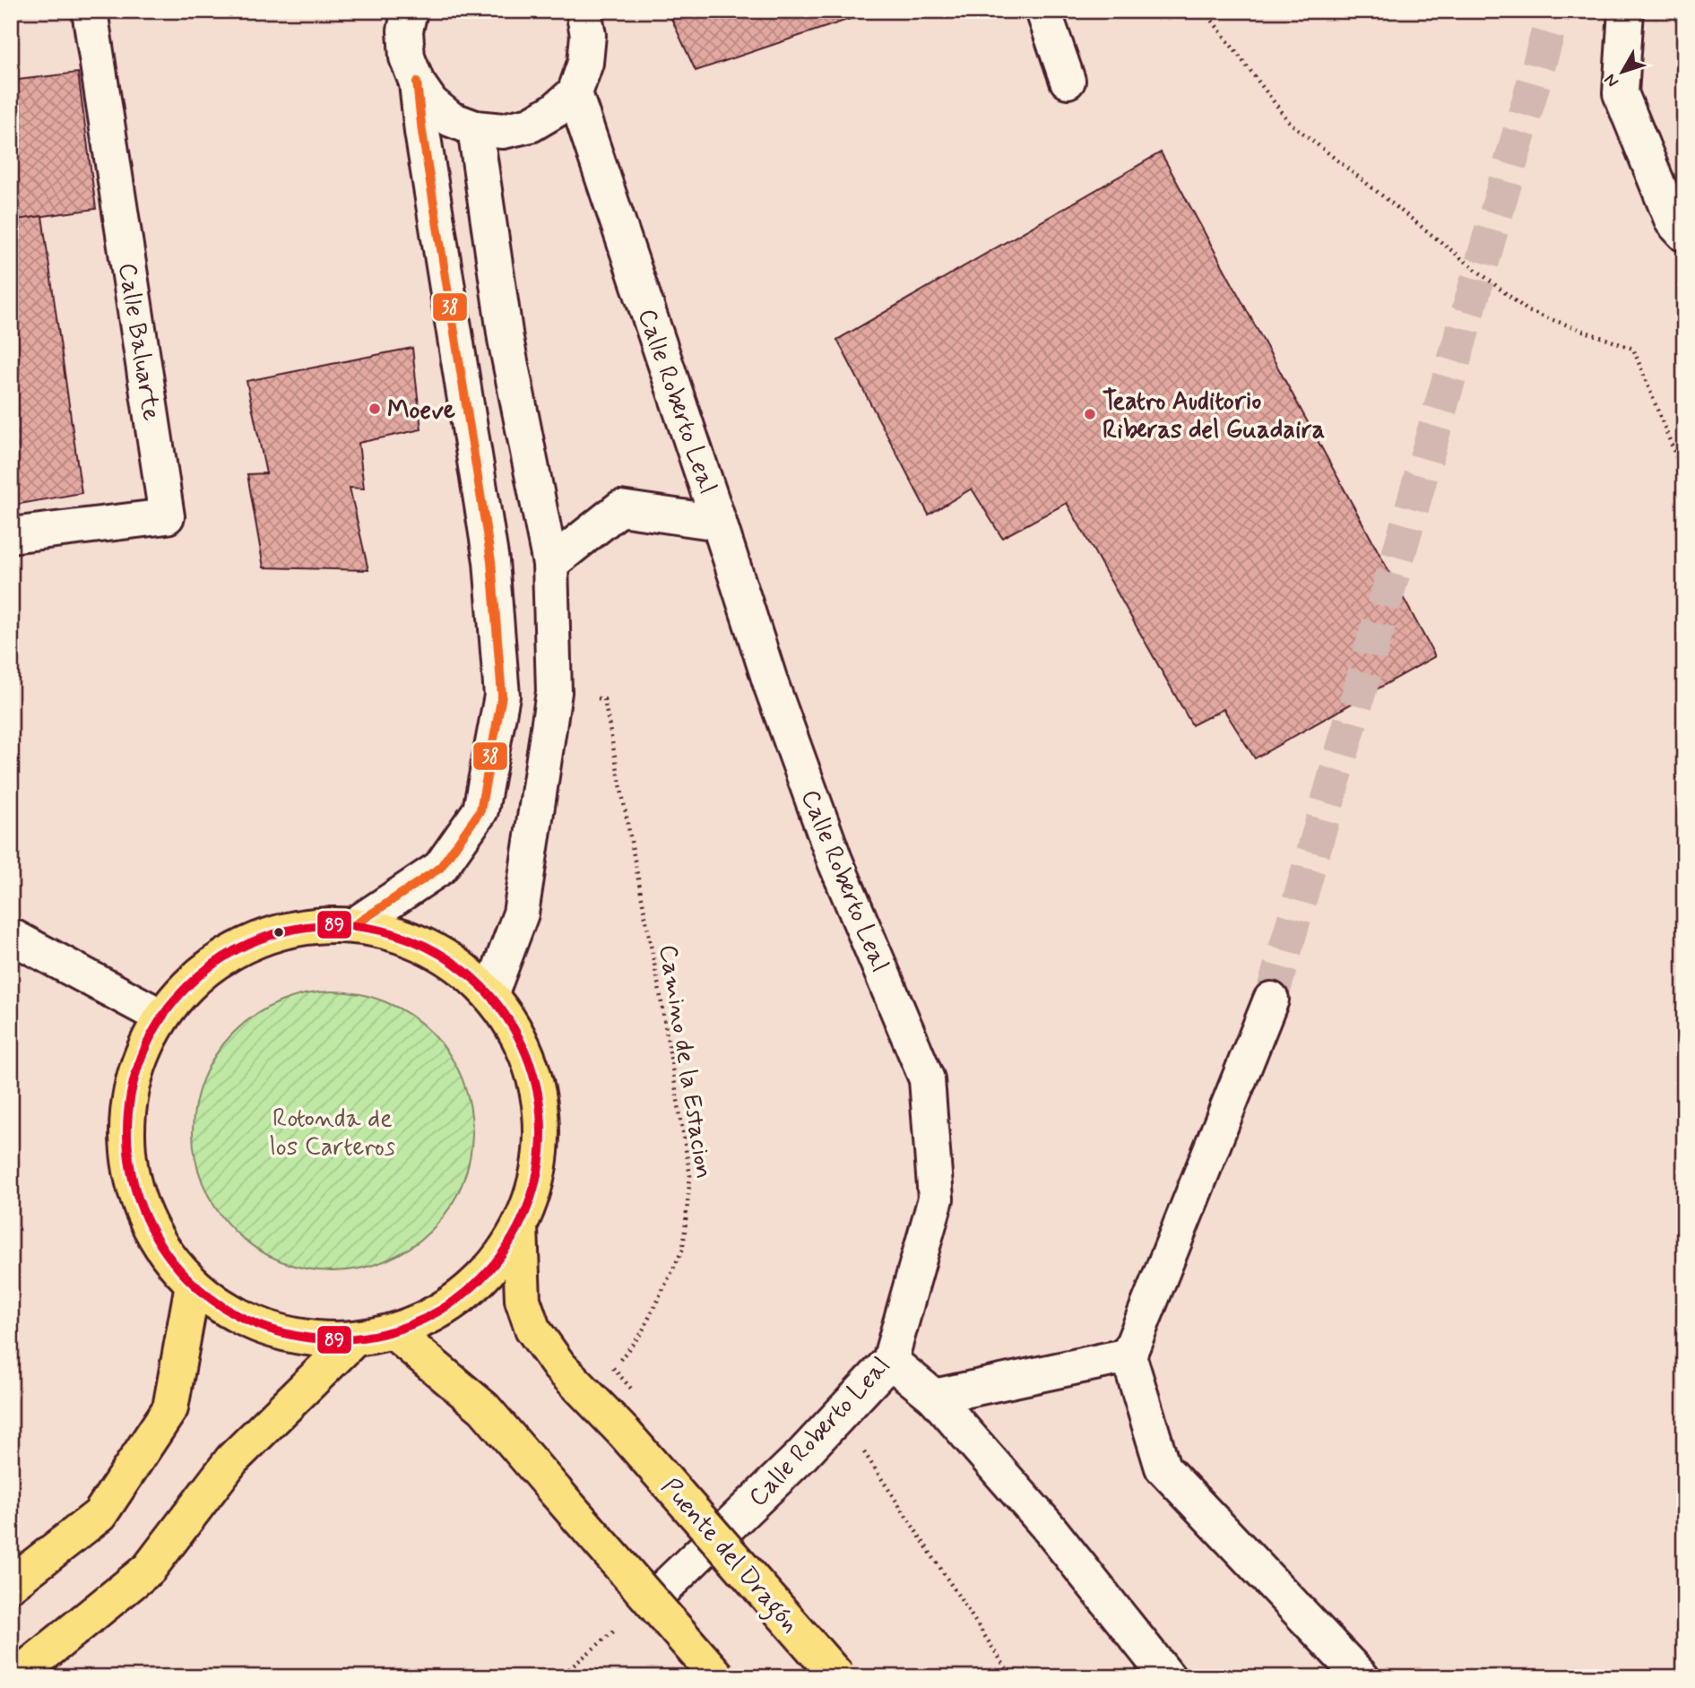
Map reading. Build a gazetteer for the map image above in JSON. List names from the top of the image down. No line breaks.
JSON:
{"streets":{"main road":["Puente del Dragón"],"street":["Calle Baluarte","Calle Roberto Leal"],"path":["Camino de la Estacion"]},"crossings":[["Camino de la Estacion","Puente del Dragón"]],"parks":["Rotonda de los Carteros"],"places":["Moeve","Teatro Auditorio Riberas del Guadaira"],"lines":["transit line 38","transit line 89"],"north":"bottom left"}
